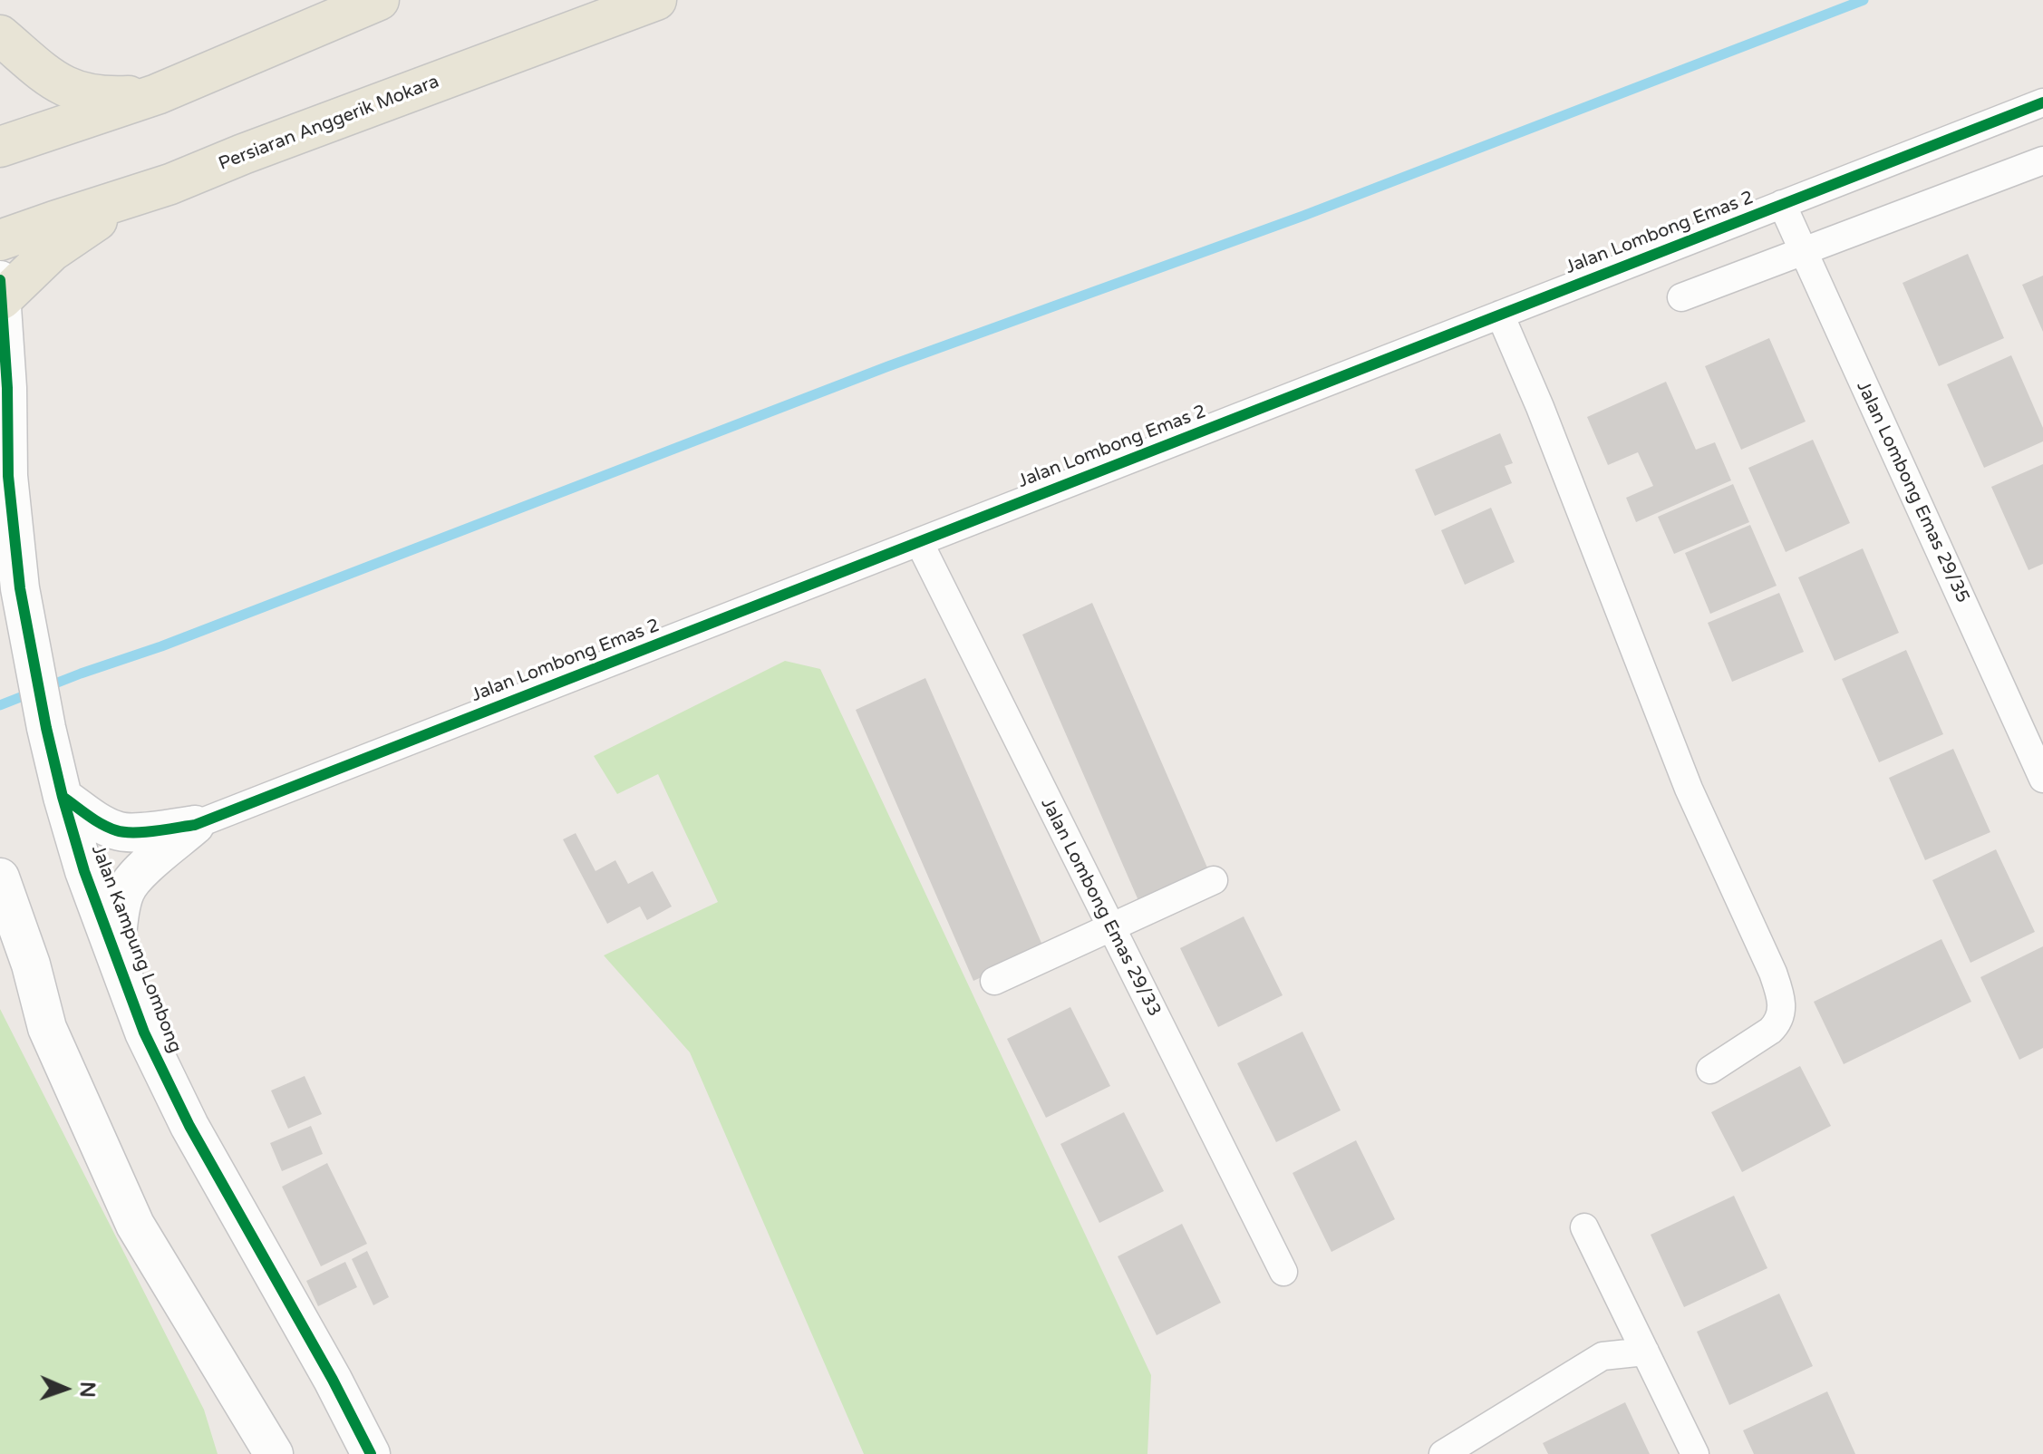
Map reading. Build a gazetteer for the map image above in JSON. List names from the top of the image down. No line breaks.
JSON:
{"streets":{"main road":["Persiaran Anggerik Mokara"],"street":["Jalan Lombong Emas 2","Jalan Lombong Emas 29/35","Jalan Lombong Emas 29/33","Jalan Kampung Lombong"]},"crossings":[["Jalan Lombong Emas 2","Jalan Lombong Emas 29/35"],["Jalan Lombong Emas 2","Jalan Lombong Emas 29/33"]],"north":"right"}
